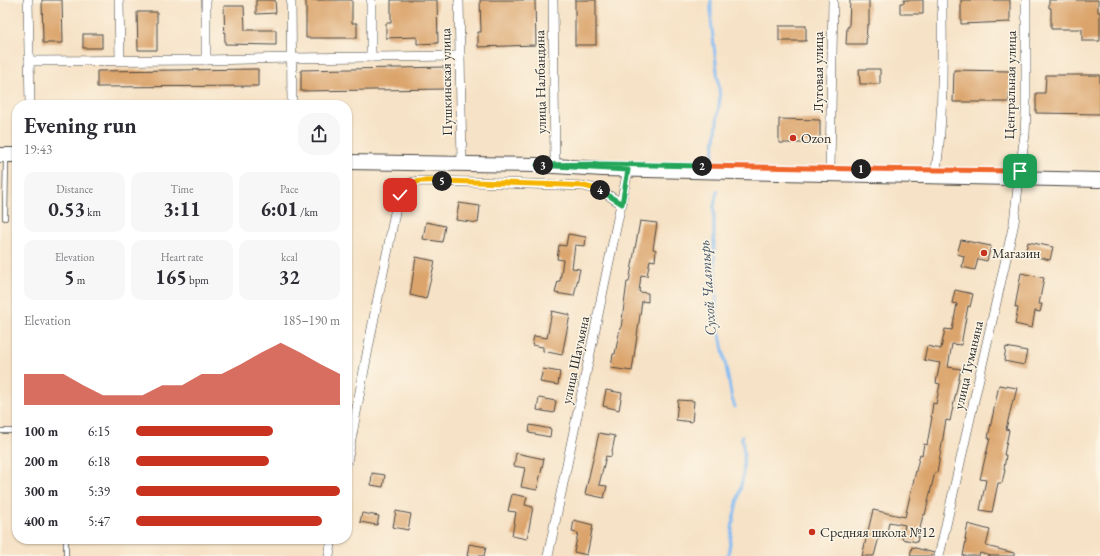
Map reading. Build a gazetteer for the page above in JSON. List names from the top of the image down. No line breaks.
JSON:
{"streets":{"street":["Луговая улица","Пушкинская улица","улица Налбандяна","Центральная улица","улица Шаумяна","улица Туманяна"]},"crossings":[["Центральная улица","улица Туманяна"]],"water":["Сухой Чалтырь"],"places":["Ozon","Магазин","Средняя школа №12"],"page":{"heading":["Evening run","19:43"],"pins":["3","2","1","5","4"],"stats":[["Distance","0.53 km"],["Time","3:11"],["Pace","6:01 /km"],["Elevation","5 m"],["Heart rate","165 bpm"],["kcal","32"]],"chart":["Elevation","185–190 m"],"list":[{"name":"100 m","note":"6:15"},{"name":"200 m","note":"6:18"},{"name":"300 m","note":"5:39"},{"name":"400 m","note":"5:47"}]}}
